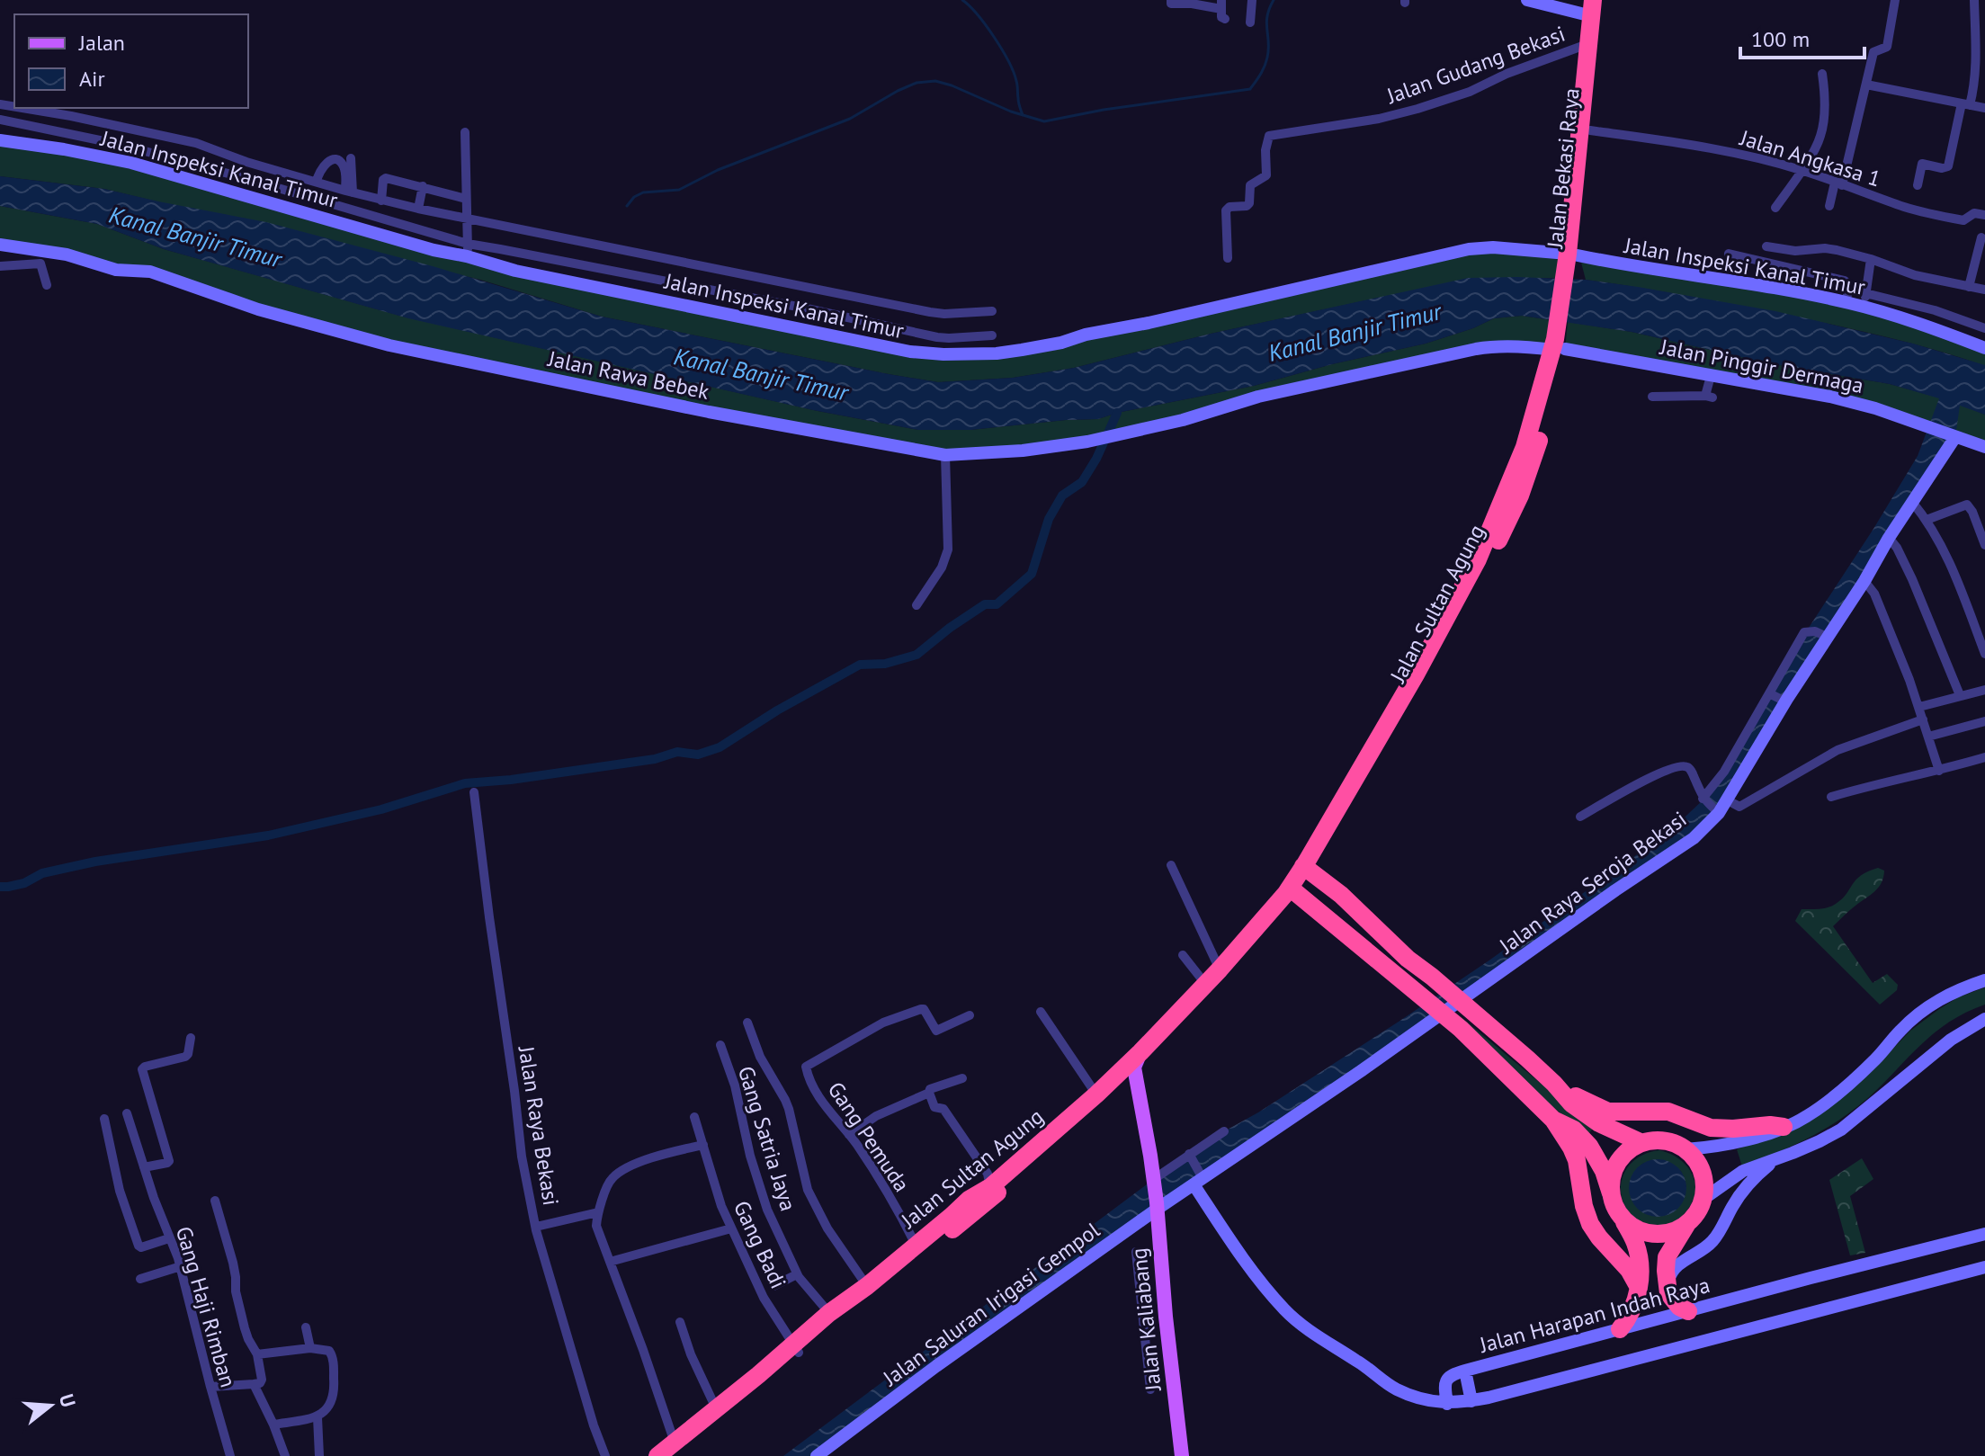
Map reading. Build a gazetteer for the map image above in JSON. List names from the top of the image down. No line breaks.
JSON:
{"streets":{"highway":["Jalan Bekasi Raya","Jalan Sultan Agung"],"main road":["Jalan Kaliabang"],"street":["Jalan Gudang Bekasi","Jalan Angkasa 1","Jalan Inspeksi Kanal Timur","Jalan Pinggir Dermaga","Jalan Rawa Bebek","Jalan Raya Seroja Bekasi","Jalan Raya Bekasi","Gang Pemuda","Gang Satria Jaya","Gang Badi","Jalan Saluran Irigasi Gempol","Gang Haji Rimban","Jalan Harapan Indah Raya"]},"crossings":[["Jalan Gudang Bekasi","Jalan Bekasi Raya"],["Jalan Angkasa 1","Jalan Bekasi Raya"],["Jalan Bekasi Raya","Jalan Inspeksi Kanal Timur"],["Jalan Bekasi Raya","Jalan Pinggir Dermaga"],["Jalan Bekasi Raya","Jalan Rawa Bebek"],["Jalan Bekasi Raya","Jalan Sultan Agung"],["Jalan Pinggir Dermaga","Jalan Rawa Bebek"],["Jalan Pinggir Dermaga","Jalan Sultan Agung"],["Jalan Pinggir Dermaga","Jalan Raya Seroja Bekasi"],["Jalan Rawa Bebek","Jalan Sultan Agung"],["Jalan Sultan Agung","Gang Pemuda"],["Jalan Sultan Agung","Gang Satria Jaya"],["Jalan Sultan Agung","Gang Badi"],["Jalan Sultan Agung","Jalan Kaliabang"],["Jalan Raya Seroja Bekasi","Jalan Saluran Irigasi Gempol"],["Jalan Raya Seroja Bekasi","Jalan Kaliabang"],["Jalan Saluran Irigasi Gempol","Jalan Kaliabang"]],"water":["Kanal Banjir Timur"],"legend":["Jalan","Air"],"scale_bar":"100 m","north":"right"}
